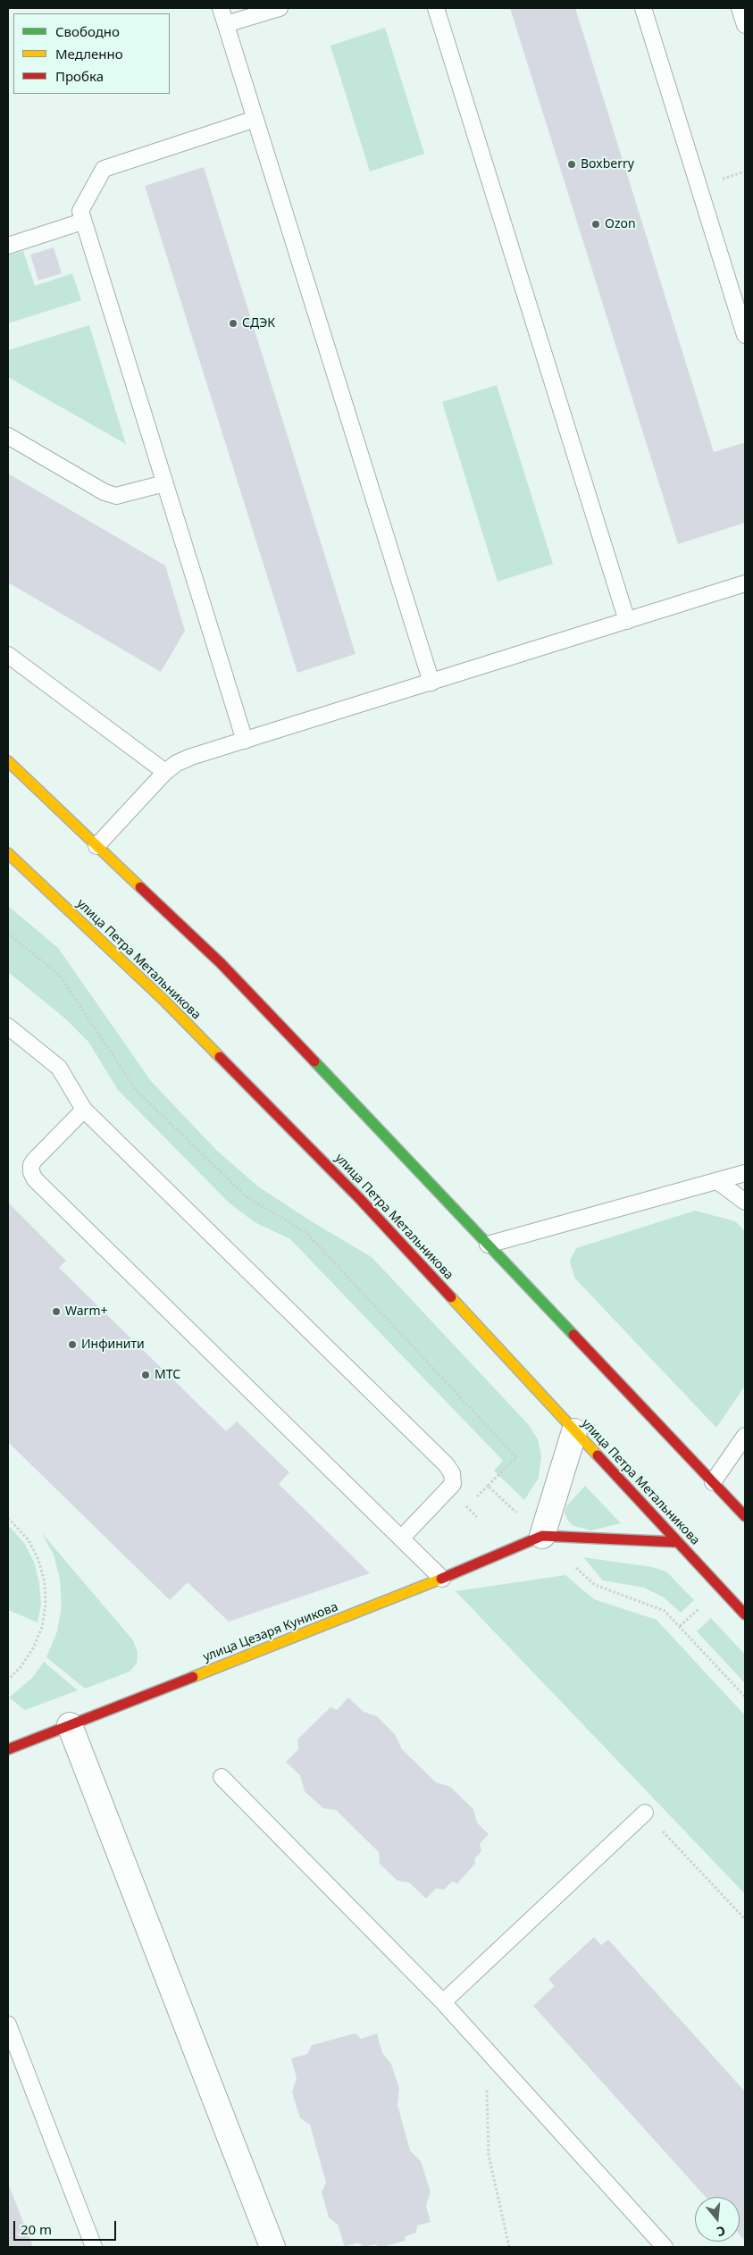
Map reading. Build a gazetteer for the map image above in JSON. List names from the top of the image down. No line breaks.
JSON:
{"streets":{"main road":["улица Петра Метальникова","улица Цезаря Куникова"]},"places":["Boxberry","Ozon","СДЭК","Warm+","Инфинити","МТС"],"legend":["Свободно","Медленно","Пробка"],"scale_bar":"20 m","north":"bottom"}
